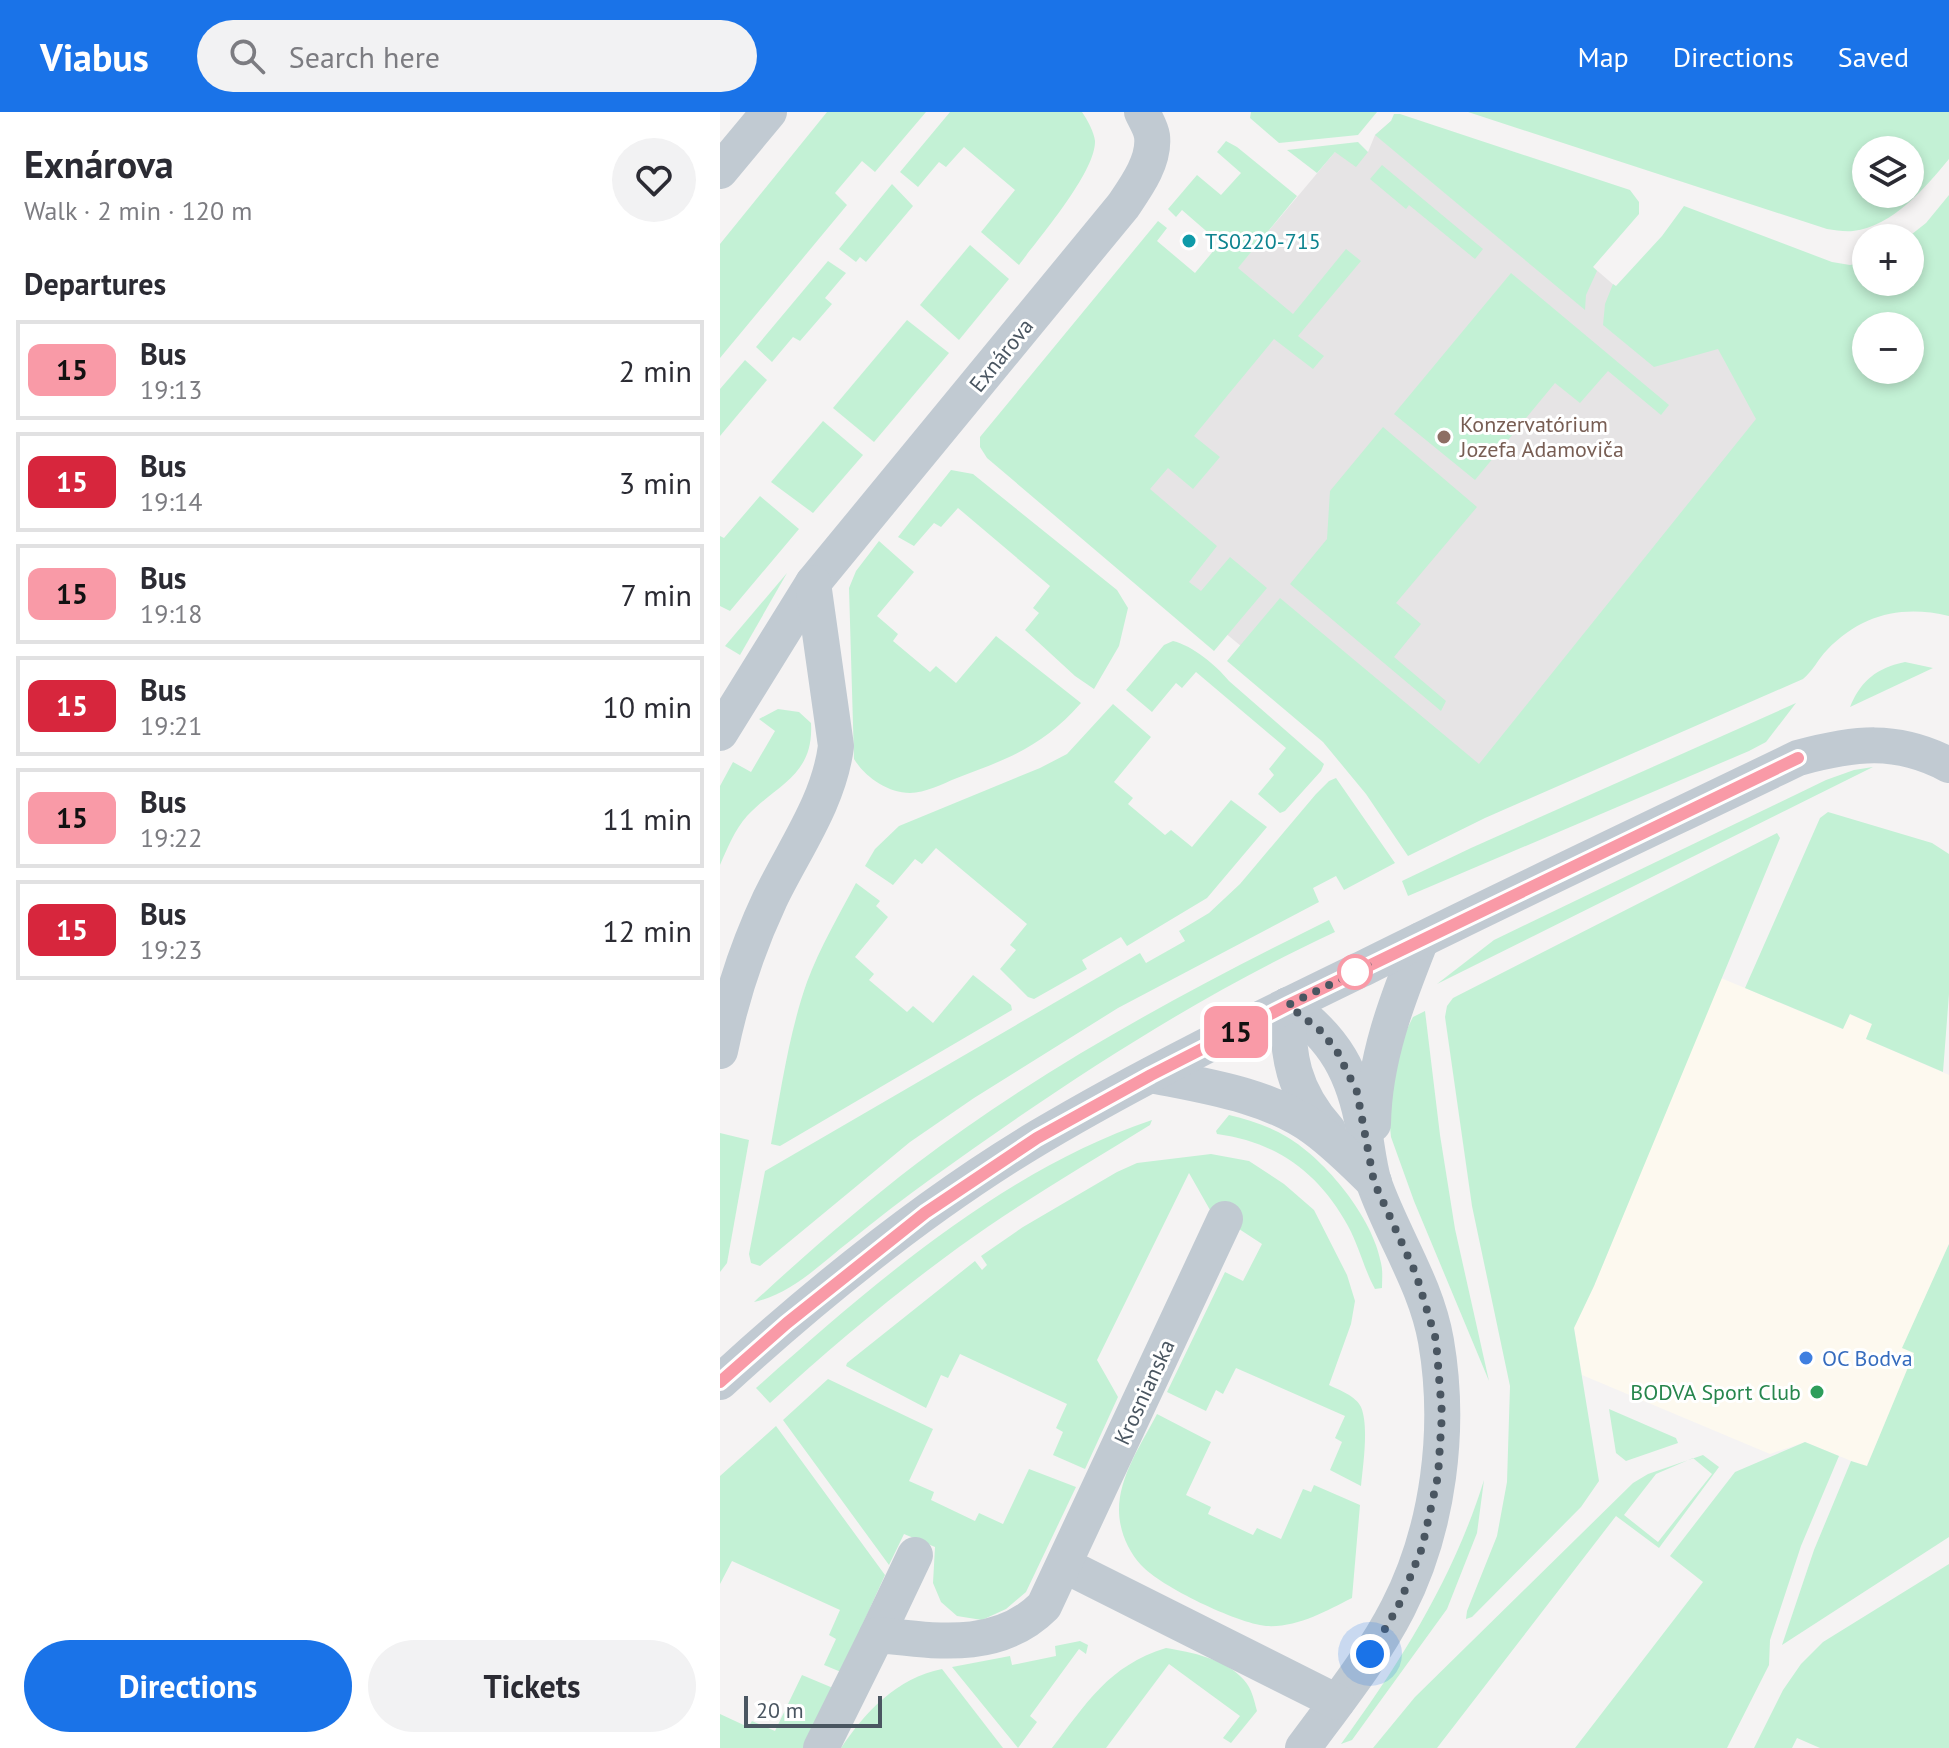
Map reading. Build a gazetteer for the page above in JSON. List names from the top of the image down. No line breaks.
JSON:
{"streets":{"street":["Exnárova","Krosnianska"]},"places":["TS0220-715","Konzervatórium Jozefa Adamoviča","OC Bodva","BODVA Sport Club"],"lines":["bus line 15"],"scale_bar":"20 m","page":{"header":"Viabus","search":"Search here","nav":["Map","Directions","Saved"],"heading":[["Exnárova","Walk · 2 min · 120 m"],"Departures"],"on_map":"15","map_buttons":["+","−"],"list":[{"mark":"15","name":"Bus","note":"19:13","value":"2 min"},{"mark":"15","name":"Bus","note":"19:14","value":"3 min"},{"mark":"15","name":"Bus","note":"19:18","value":"7 min"},{"mark":"15","name":"Bus","note":"19:21","value":"10 min"},{"mark":"15","name":"Bus","note":"19:22","value":"11 min"},{"mark":"15","name":"Bus","note":"19:23","value":"12 min"}],"buttons":["Directions","Tickets"],"scale":"20 m"}}
